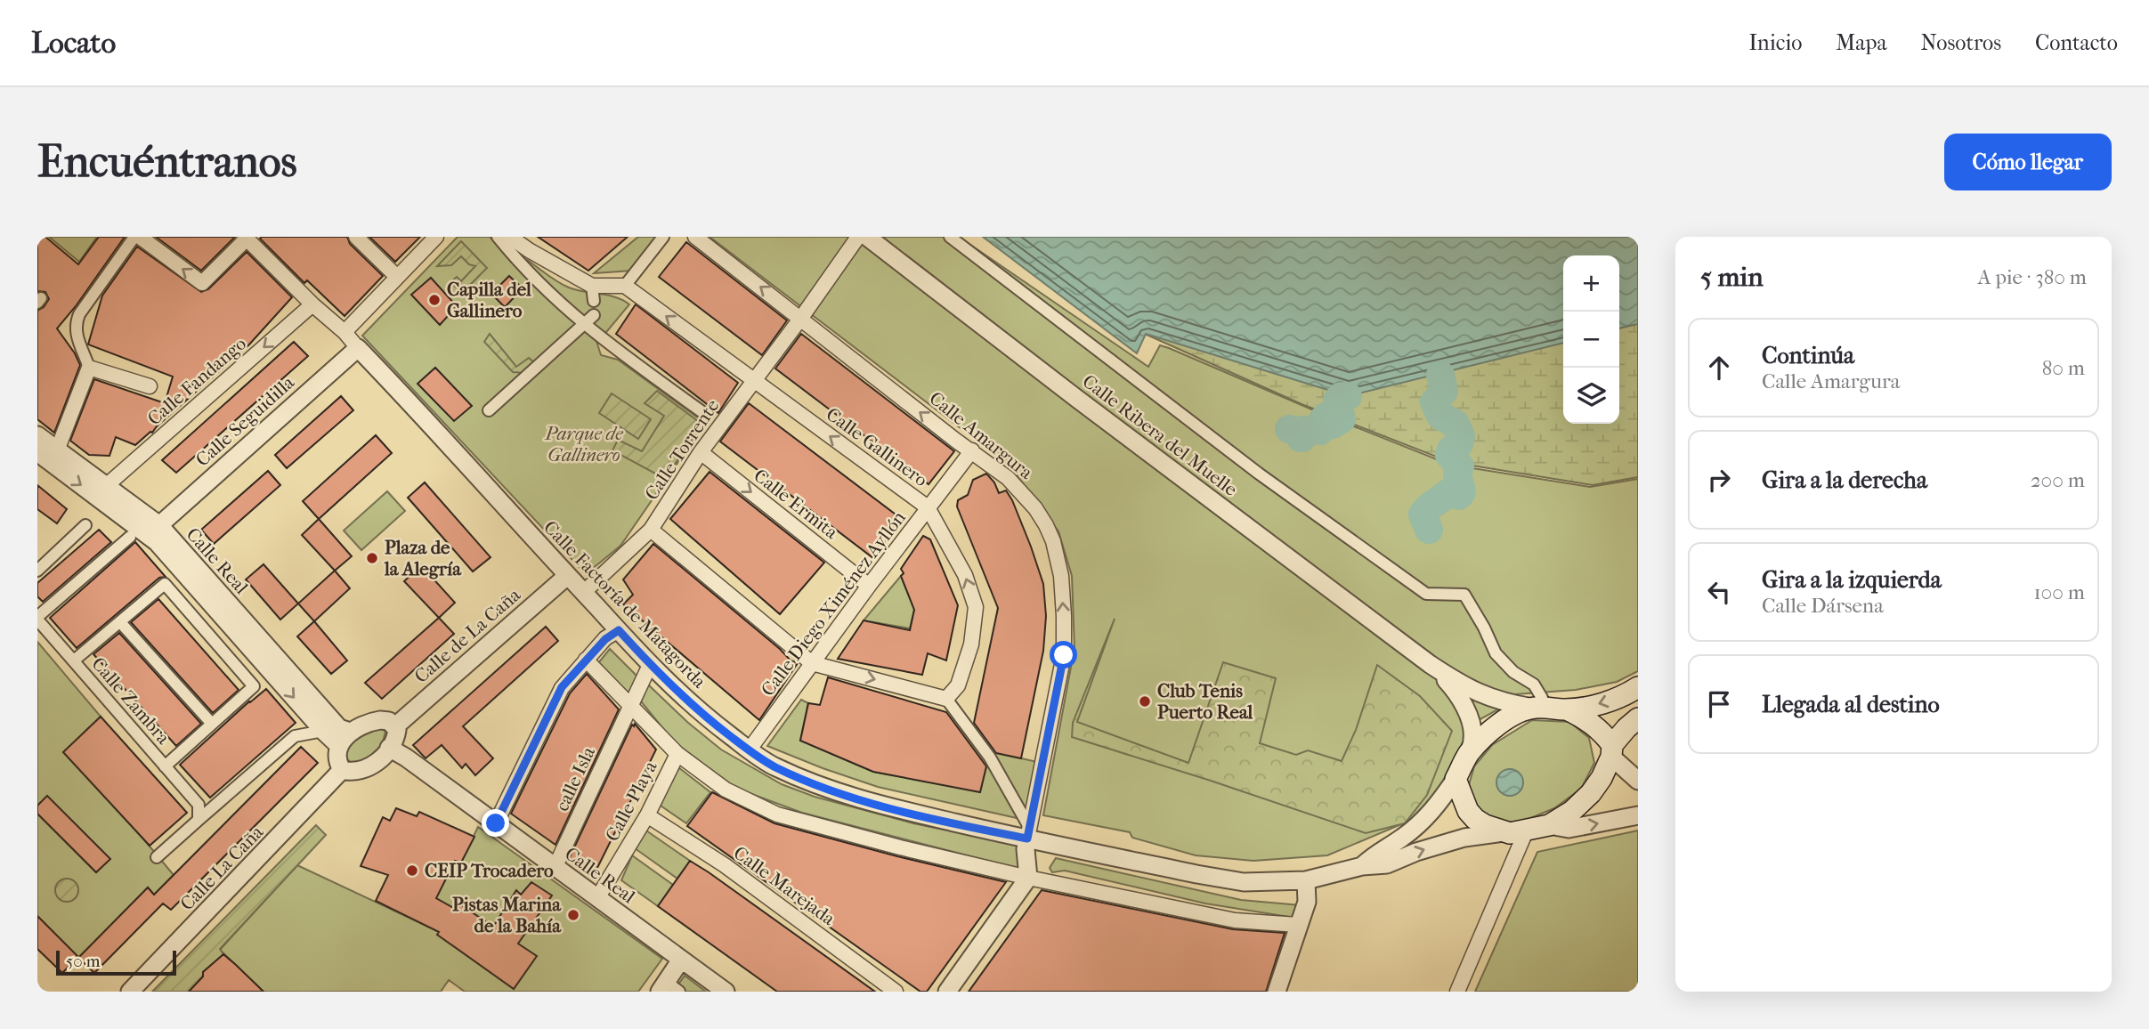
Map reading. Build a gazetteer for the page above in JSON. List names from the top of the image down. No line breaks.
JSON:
{"streets":{"street":["Calle Fandango","Calle Seguidilla","Calle Amargura","Calle Ribera del Muelle","Calle Gallinero","Calle Torrente","Calle Ermita","Calle Real","Calle Diego Ximénez Ayllón","Calle Factoría de Matagorda","Calle de La Caña","Calle Zambra","calle Isla","Calle Playa","Calle La Caña","Calle Marejada"]},"crossings":[["Calle Fandango","Calle Real"],["Calle Fandango","Calle Factoría de Matagorda"],["Calle Seguidilla","Calle Real"],["Calle Seguidilla","Calle Factoría de Matagorda"],["Calle Amargura","Calle Torrente"],["Calle Amargura","Calle Diego Ximénez Ayllón"],["Calle Amargura","Calle Factoría de Matagorda"],["Calle Gallinero","Calle Torrente"],["Calle Gallinero","Calle Diego Ximénez Ayllón"],["Calle Torrente","Calle Ermita"],["Calle Torrente","Calle Factoría de Matagorda"],["Calle Ermita","Calle Diego Ximénez Ayllón"],["Calle Real","calle Isla"],["Calle Real","Calle Playa"],["Calle Diego Ximénez Ayllón","Calle Factoría de Matagorda"],["Calle Factoría de Matagorda","Calle de La Caña"],["Calle Factoría de Matagorda","calle Isla"],["Calle Playa","Calle Marejada"]],"one_way":["Calle Fandango","Calle Amargura","Calle Gallinero"],"parks":["Parque de Gallinero"],"places":["Capilla del Gallinero","Plaza de la Alegría","Club Tenis Puerto Real","CEIP Trocadero","Pistas Marina de la Bahía"],"scale_bar":"50 m","page":{"header":"Locato","nav":["Inicio","Mapa","Nosotros","Contacto"],"buttons":"Cómo llegar","title":"Encuéntranos","heading":["5 min","A pie · 380 m"],"map_buttons":["+","−"],"list":[["Continúa","Calle Amargura","80 m"],["Gira a la derecha","200 m"],["Gira a la izquierda","Calle Dársena","100 m"],"Llegada al destino"],"scale":"50 m"}}
